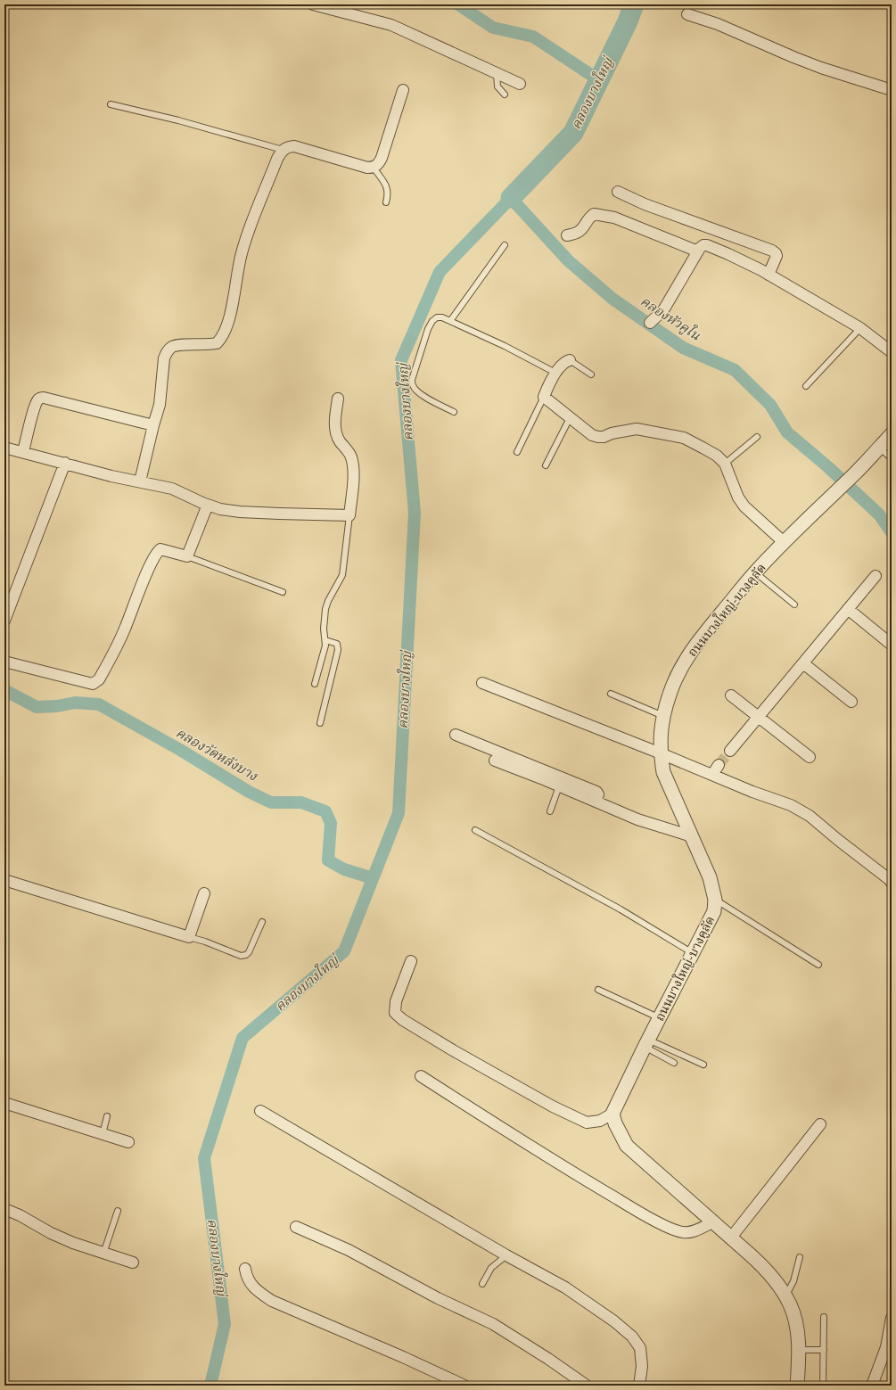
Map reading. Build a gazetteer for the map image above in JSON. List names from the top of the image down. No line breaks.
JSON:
{"streets":{"street":["ถนนบางใหญ่-บางคูลัด"]},"water":["คลองบางใหญ่","คลองหัวคูใน","คลองวัดหลังบาง"]}
